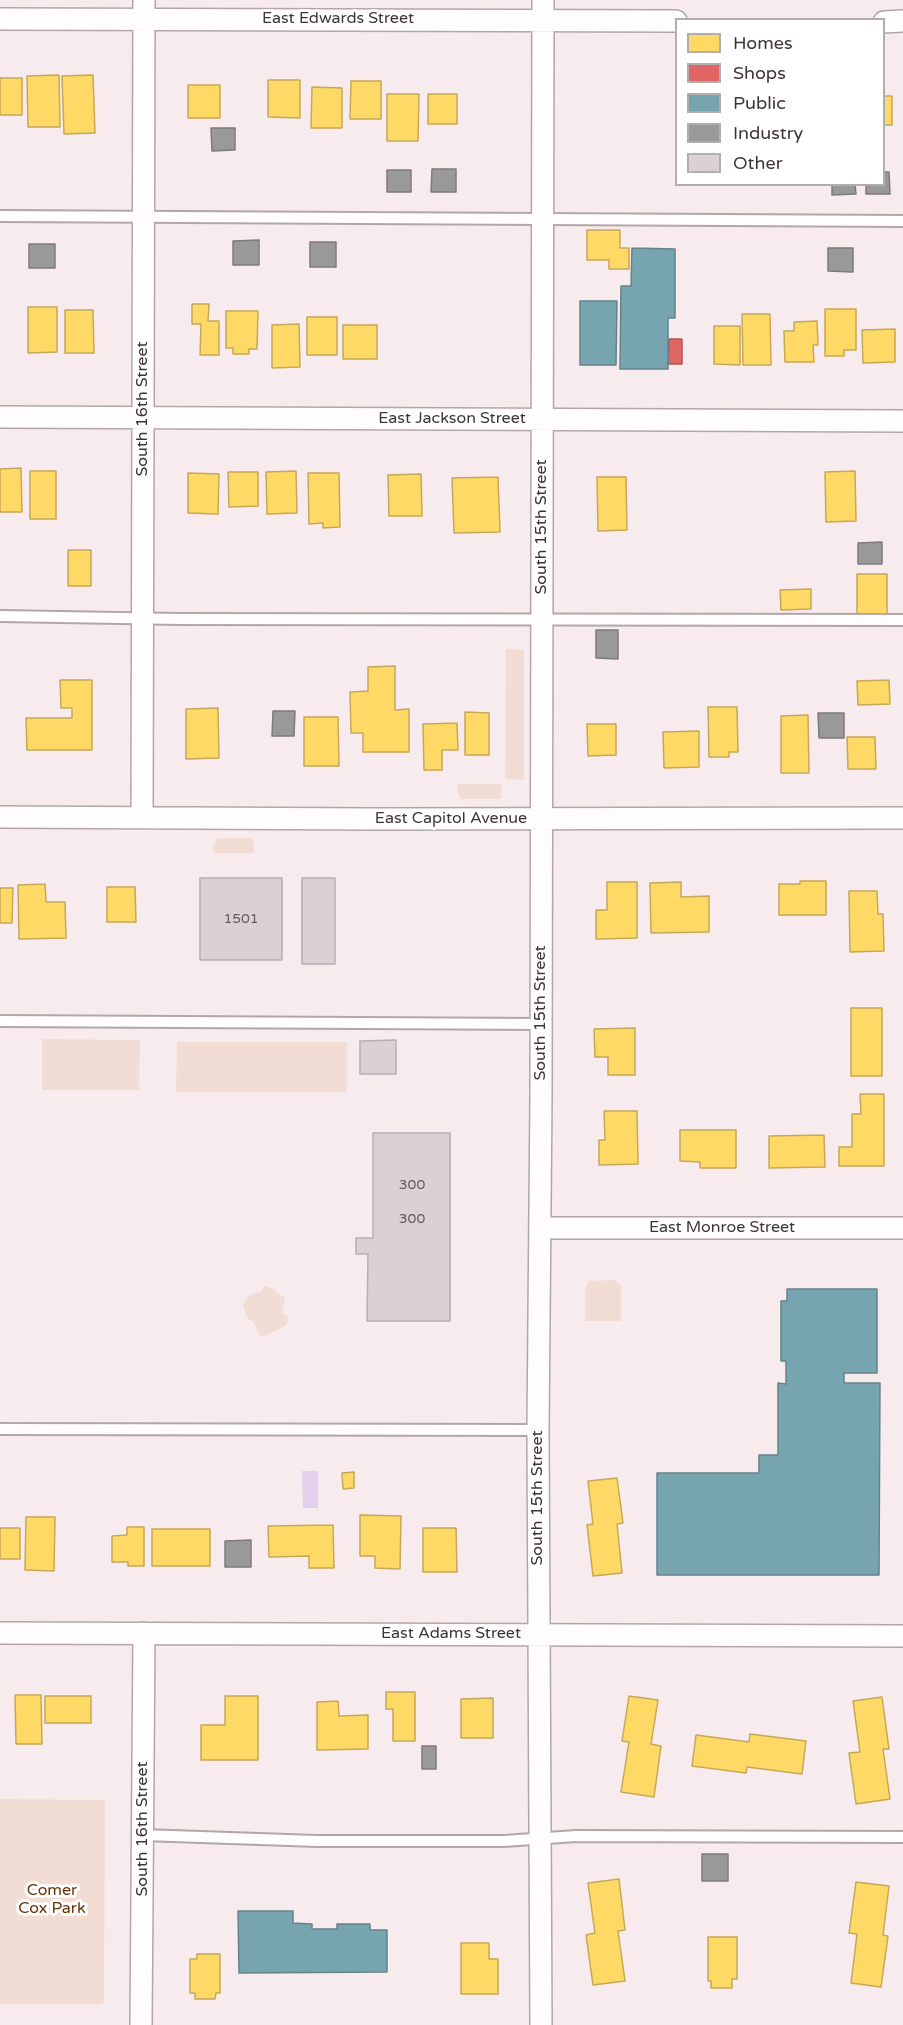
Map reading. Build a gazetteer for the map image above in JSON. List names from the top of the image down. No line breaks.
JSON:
{"streets":{"street":["East Edwards Street","South 16th Street","East Jackson Street","South 15th Street","East Capitol Avenue","East Monroe Street","East Adams Street"]},"crossings":[["East Edwards Street","South 16th Street"],["East Edwards Street","South 15th Street"],["South 16th Street","East Jackson Street"],["South 16th Street","East Capitol Avenue"],["South 16th Street","East Adams Street"],["East Jackson Street","South 15th Street"],["South 15th Street","East Capitol Avenue"],["South 15th Street","East Monroe Street"],["South 15th Street","East Adams Street"]],"parks":["Comer Cox Park"],"house_numbers":["1501","300","300"],"legend":["Homes","Shops","Public","Industry","Other"]}
